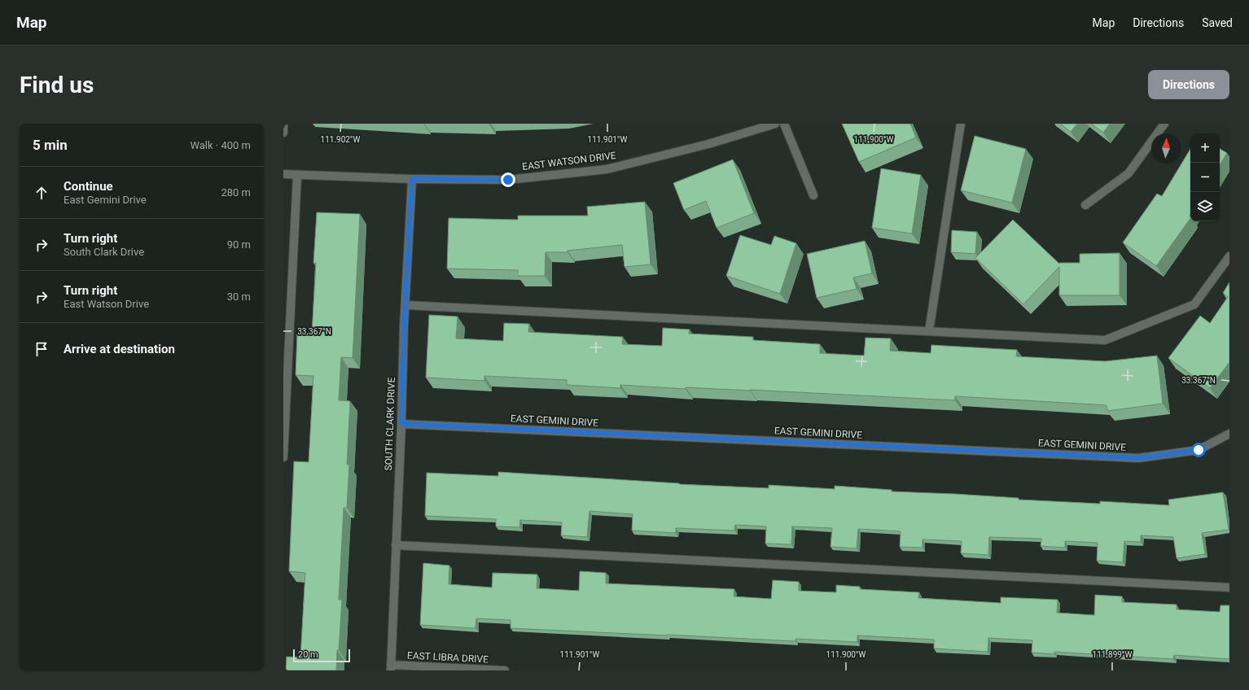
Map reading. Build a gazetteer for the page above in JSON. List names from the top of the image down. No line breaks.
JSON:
{"streets":{"street":["EAST WATSON DRIVE","EAST GEMINI DRIVE","SOUTH CLARK DRIVE","EAST LIBRA DRIVE"]},"crossings":[["EAST WATSON DRIVE","SOUTH CLARK DRIVE"],["EAST GEMINI DRIVE","SOUTH CLARK DRIVE"],["SOUTH CLARK DRIVE","EAST LIBRA DRIVE"]],"scale_bar":"20 m","north":"top","page":{"header":"Map","nav":["Map","Directions","Saved"],"buttons":"Directions","title":"Find us","heading":["5 min","Walk · 400 m"],"map_buttons":["+","−"],"list":[["Continue","East Gemini Drive","280 m"],["Turn right","South Clark Drive","90 m"],["Turn right","East Watson Drive","30 m"],"Arrive at destination"],"scale":"20 m"},"coordinates":["111.902°W","111.901°W","111.900°W","33.367°N","111.899°W"]}
